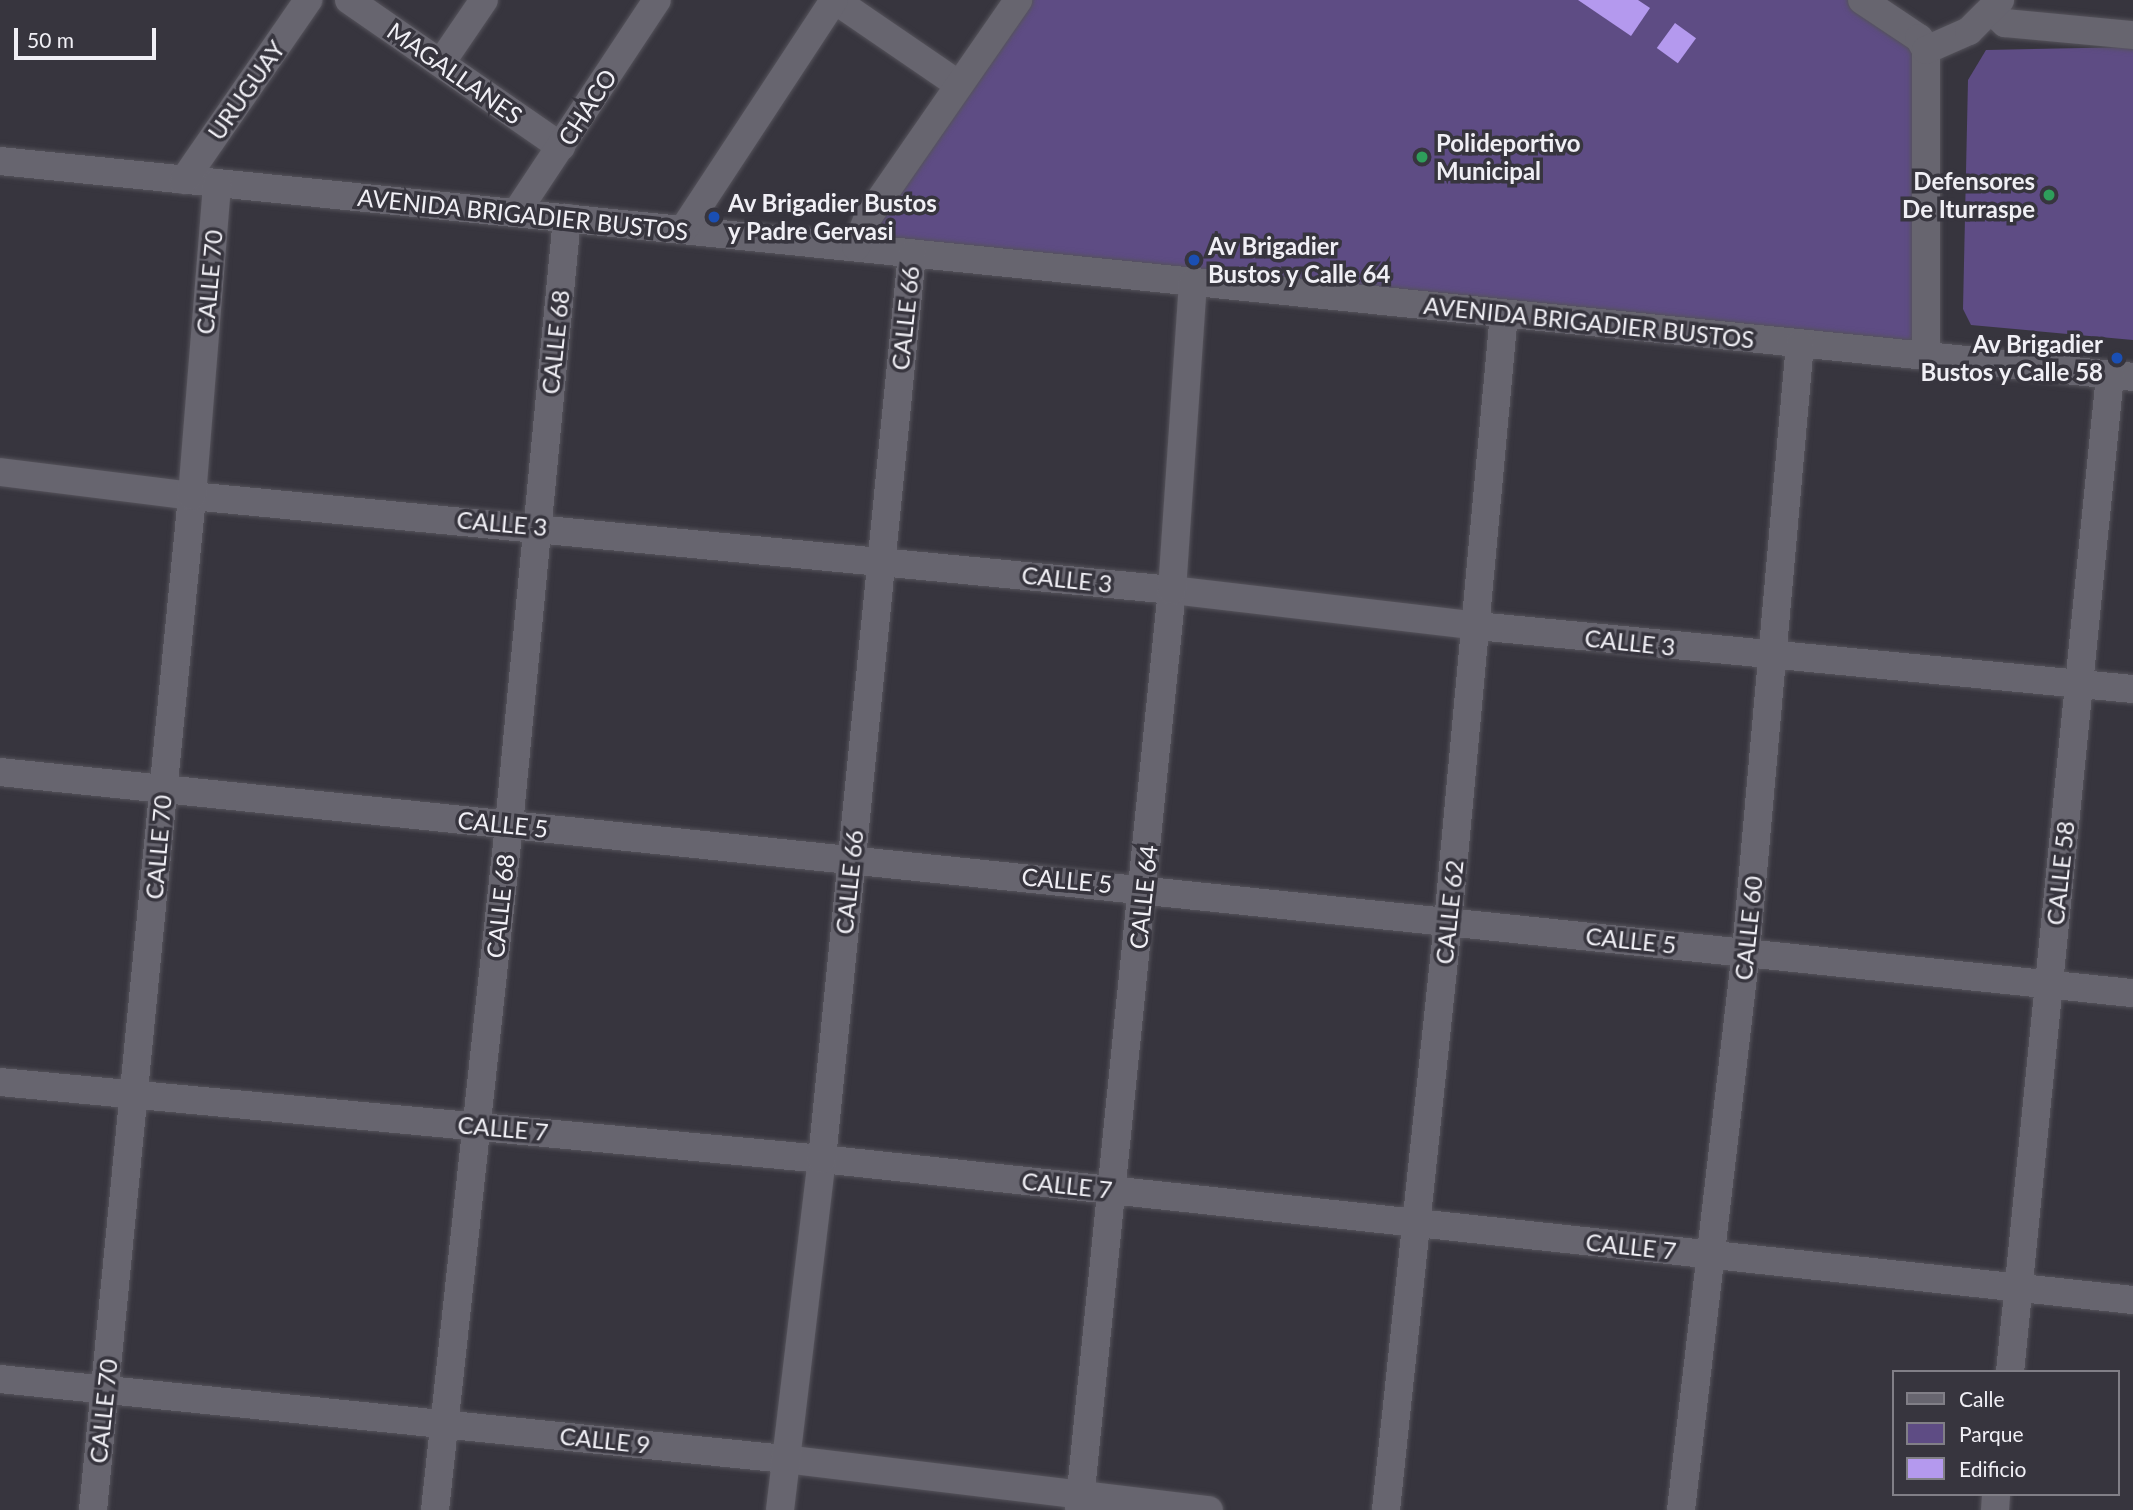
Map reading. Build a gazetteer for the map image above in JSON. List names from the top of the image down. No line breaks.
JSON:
{"streets":{"street":["MAGALLANES","URUGUAY","CHACO","AVENIDA BRIGADIER BUSTOS","CALLE 70","CALLE 66","CALLE 68","CALLE 3","CALLE 5","CALLE 58","CALLE 64","CALLE 62","CALLE 60","CALLE 7","CALLE 9"]},"crossings":[["MAGALLANES","CHACO"],["URUGUAY","AVENIDA BRIGADIER BUSTOS"],["CHACO","AVENIDA BRIGADIER BUSTOS"],["AVENIDA BRIGADIER BUSTOS","CALLE 70"],["AVENIDA BRIGADIER BUSTOS","CALLE 66"],["AVENIDA BRIGADIER BUSTOS","CALLE 68"],["AVENIDA BRIGADIER BUSTOS","CALLE 58"],["AVENIDA BRIGADIER BUSTOS","CALLE 64"],["AVENIDA BRIGADIER BUSTOS","CALLE 62"],["AVENIDA BRIGADIER BUSTOS","CALLE 60"],["CALLE 70","CALLE 3"],["CALLE 70","CALLE 5"],["CALLE 70","CALLE 7"],["CALLE 70","CALLE 9"],["CALLE 66","CALLE 3"],["CALLE 66","CALLE 5"],["CALLE 66","CALLE 7"],["CALLE 66","CALLE 9"],["CALLE 68","CALLE 3"],["CALLE 68","CALLE 5"],["CALLE 68","CALLE 7"],["CALLE 68","CALLE 9"],["CALLE 3","CALLE 58"],["CALLE 3","CALLE 64"],["CALLE 3","CALLE 62"],["CALLE 3","CALLE 60"],["CALLE 5","CALLE 58"],["CALLE 5","CALLE 64"],["CALLE 5","CALLE 62"],["CALLE 5","CALLE 60"],["CALLE 58","CALLE 7"],["CALLE 64","CALLE 7"],["CALLE 64","CALLE 9"],["CALLE 62","CALLE 7"],["CALLE 60","CALLE 7"]],"places":["Polideportivo Municipal","Defensores De Iturraspe","Av Brigadier Bustos y Padre Gervasi","Av Brigadier Bustos y Calle 64","Av Brigadier Bustos y Calle 58"],"legend":["Calle","Parque","Edificio"],"scale_bar":"50 m"}
